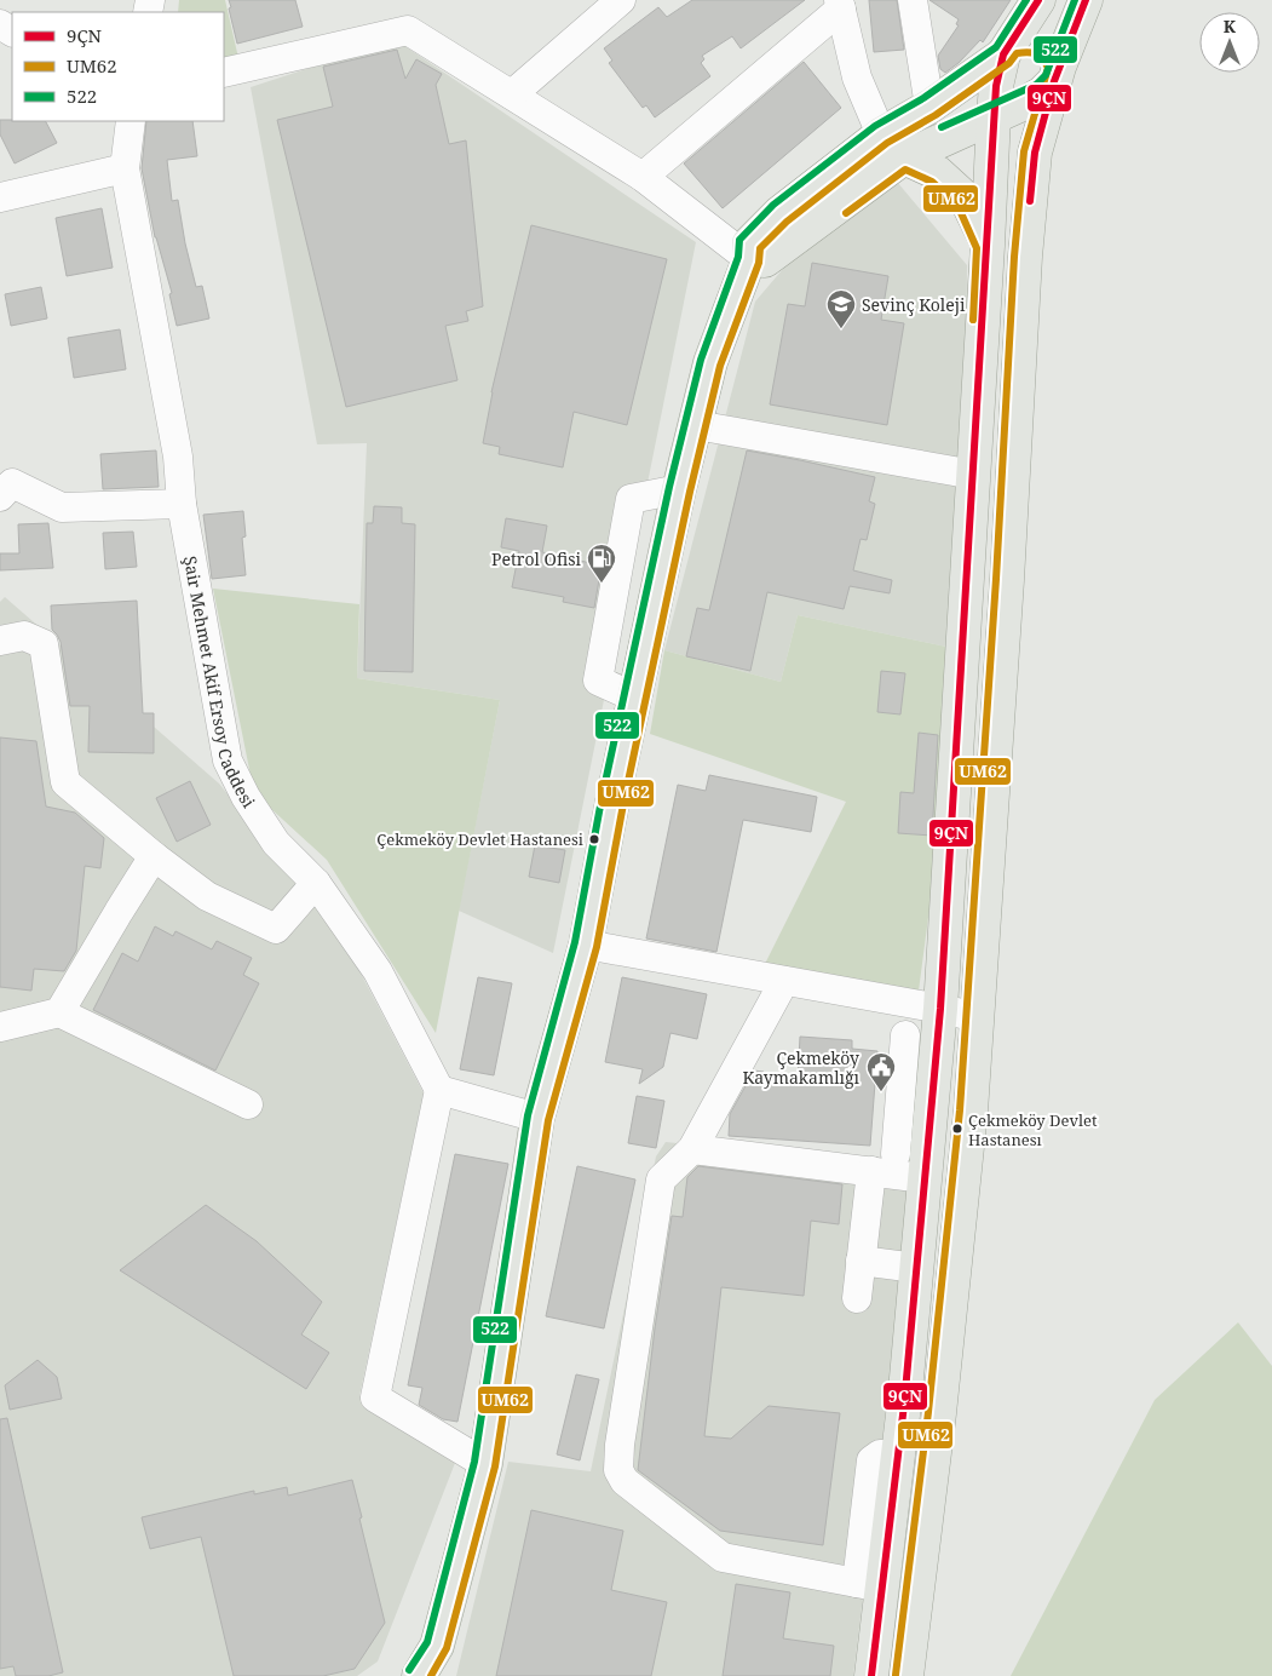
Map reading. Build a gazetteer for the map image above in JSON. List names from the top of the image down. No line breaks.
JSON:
{"streets":{"street":["Şair Mehmet Akif Ersoy Caddesi"]},"places":{"school or university":["Sevinç Koleji"],"fuel station":["Petrol Ofisi"],"other":["Çekmeköy Devlet Hastanesi","Çekmeköy Devlet Hastanesı"],"public building":["Çekmeköy Kaymakamlığı"]},"lines":["transit line 9ÇN","transit line 522","transit line UM62"],"legend":["9ÇN","UM62","522"],"north":"top"}
